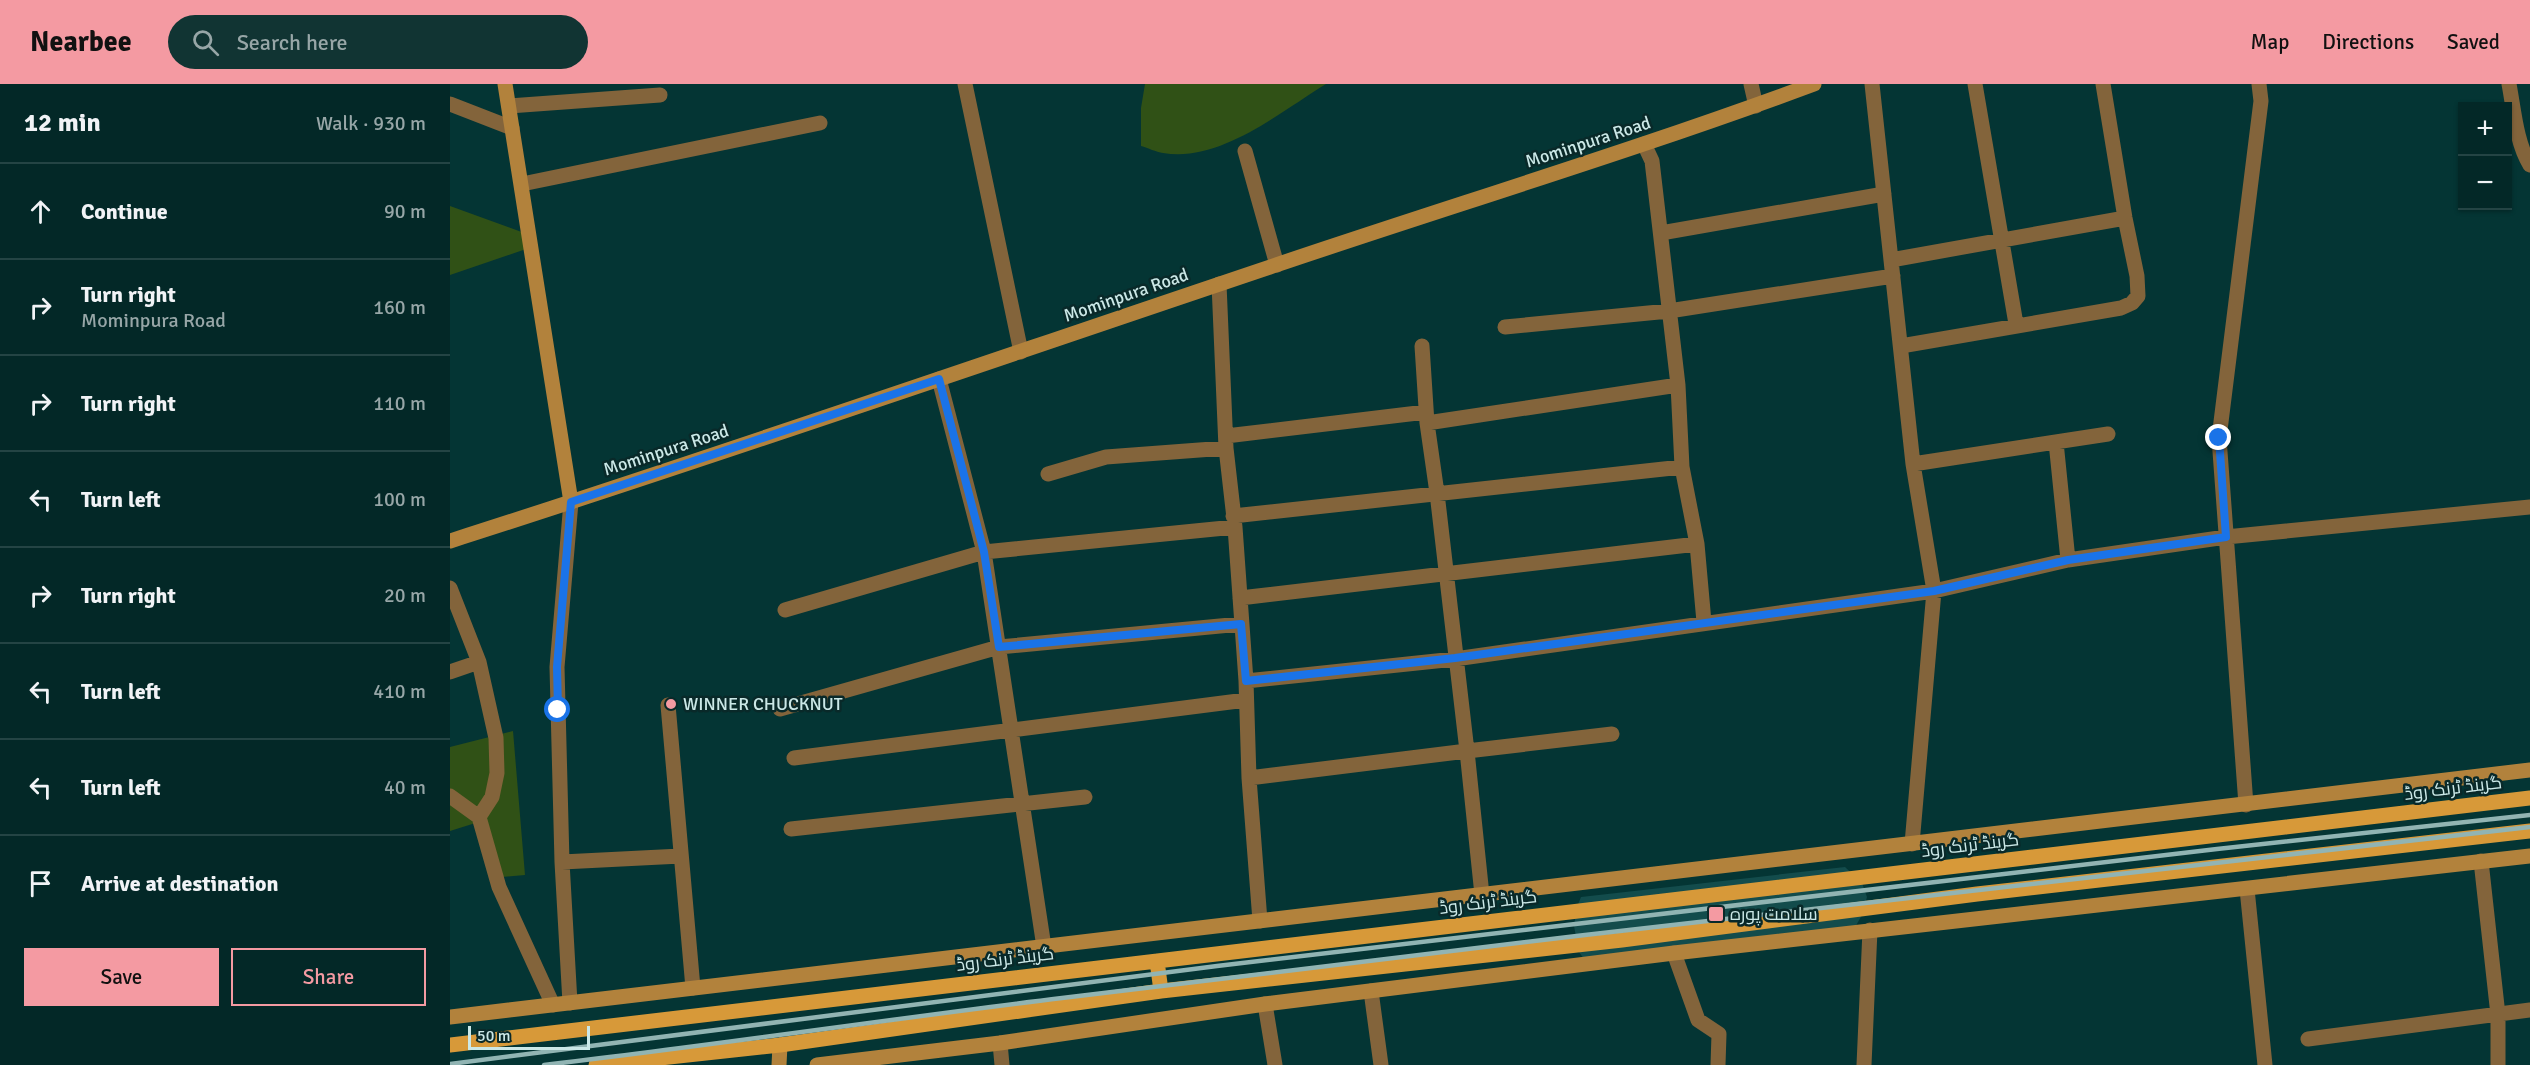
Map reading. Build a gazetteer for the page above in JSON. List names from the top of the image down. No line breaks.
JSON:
{"streets":{"main road":["گرینڈ ٹرنک روڈ"],"street":["Mominpura Road"]},"places":{"other":["WINNER CHUCKNUT"],"transit":["سلامت پورہ"]},"scale_bar":"50 m","page":{"header":"Nearbee","search":"Search here","nav":["Map","Directions","Saved"],"heading":["12 min","Walk · 930 m"],"map_buttons":["+","−"],"list":[["Continue","90 m"],["Turn right","Mominpura Road","160 m"],["Turn right","110 m"],["Turn left","100 m"],["Turn right","20 m"],["Turn left","410 m"],["Turn left","40 m"],"Arrive at destination"],"buttons":["Save","Share"],"scale":"50 m"}}
